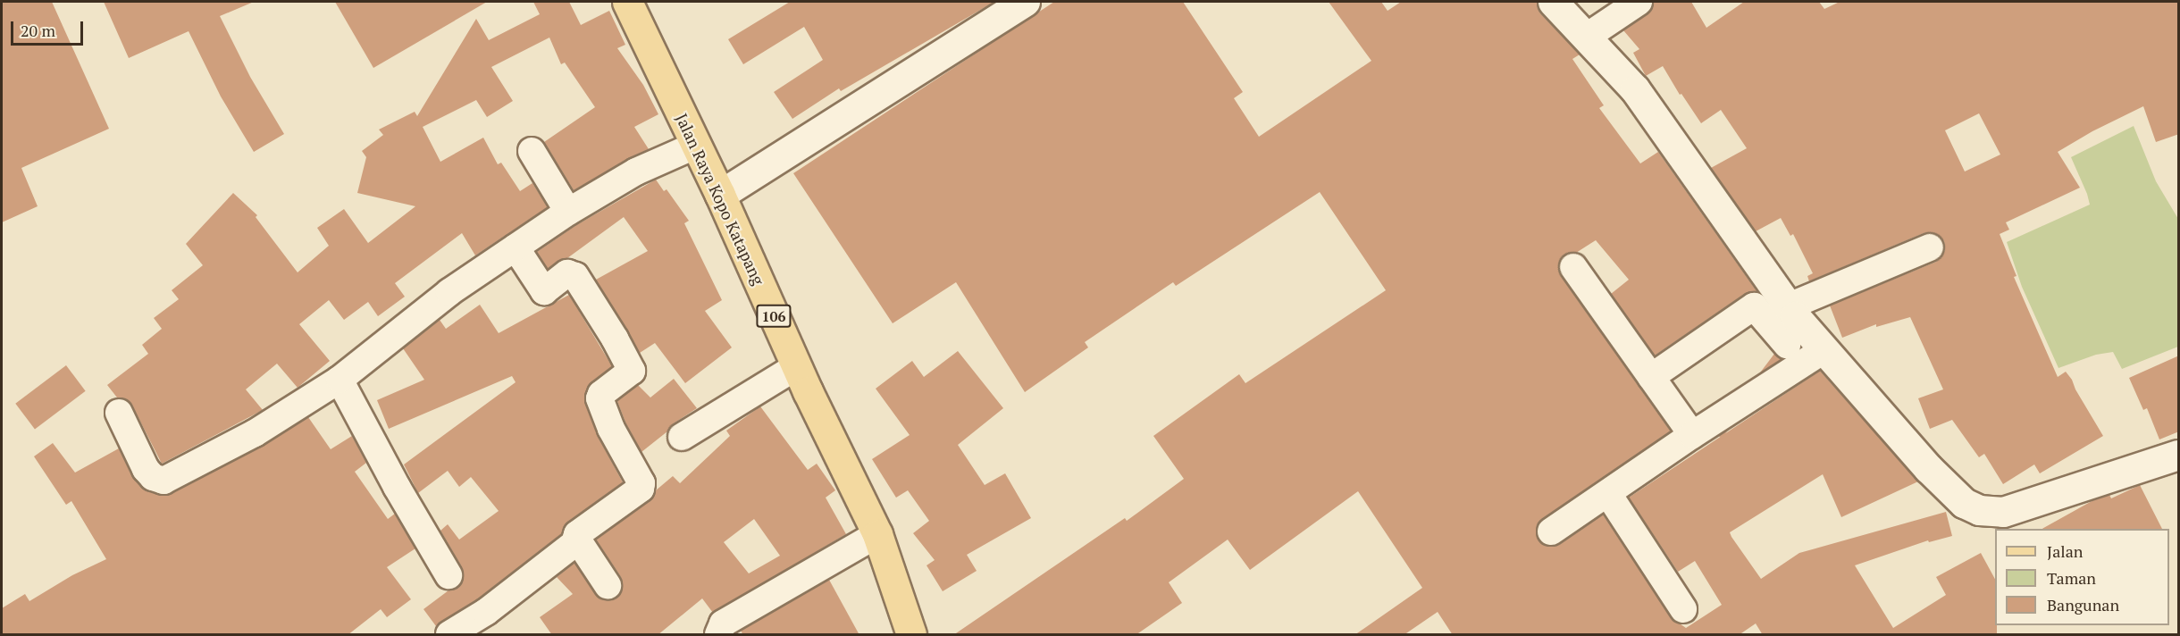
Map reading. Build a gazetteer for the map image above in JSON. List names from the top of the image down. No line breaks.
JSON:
{"streets":{"main road":["Jalan Raya Kopo Katapang","106"]},"legend":["Jalan","Taman","Bangunan"],"scale_bar":"20 m"}
